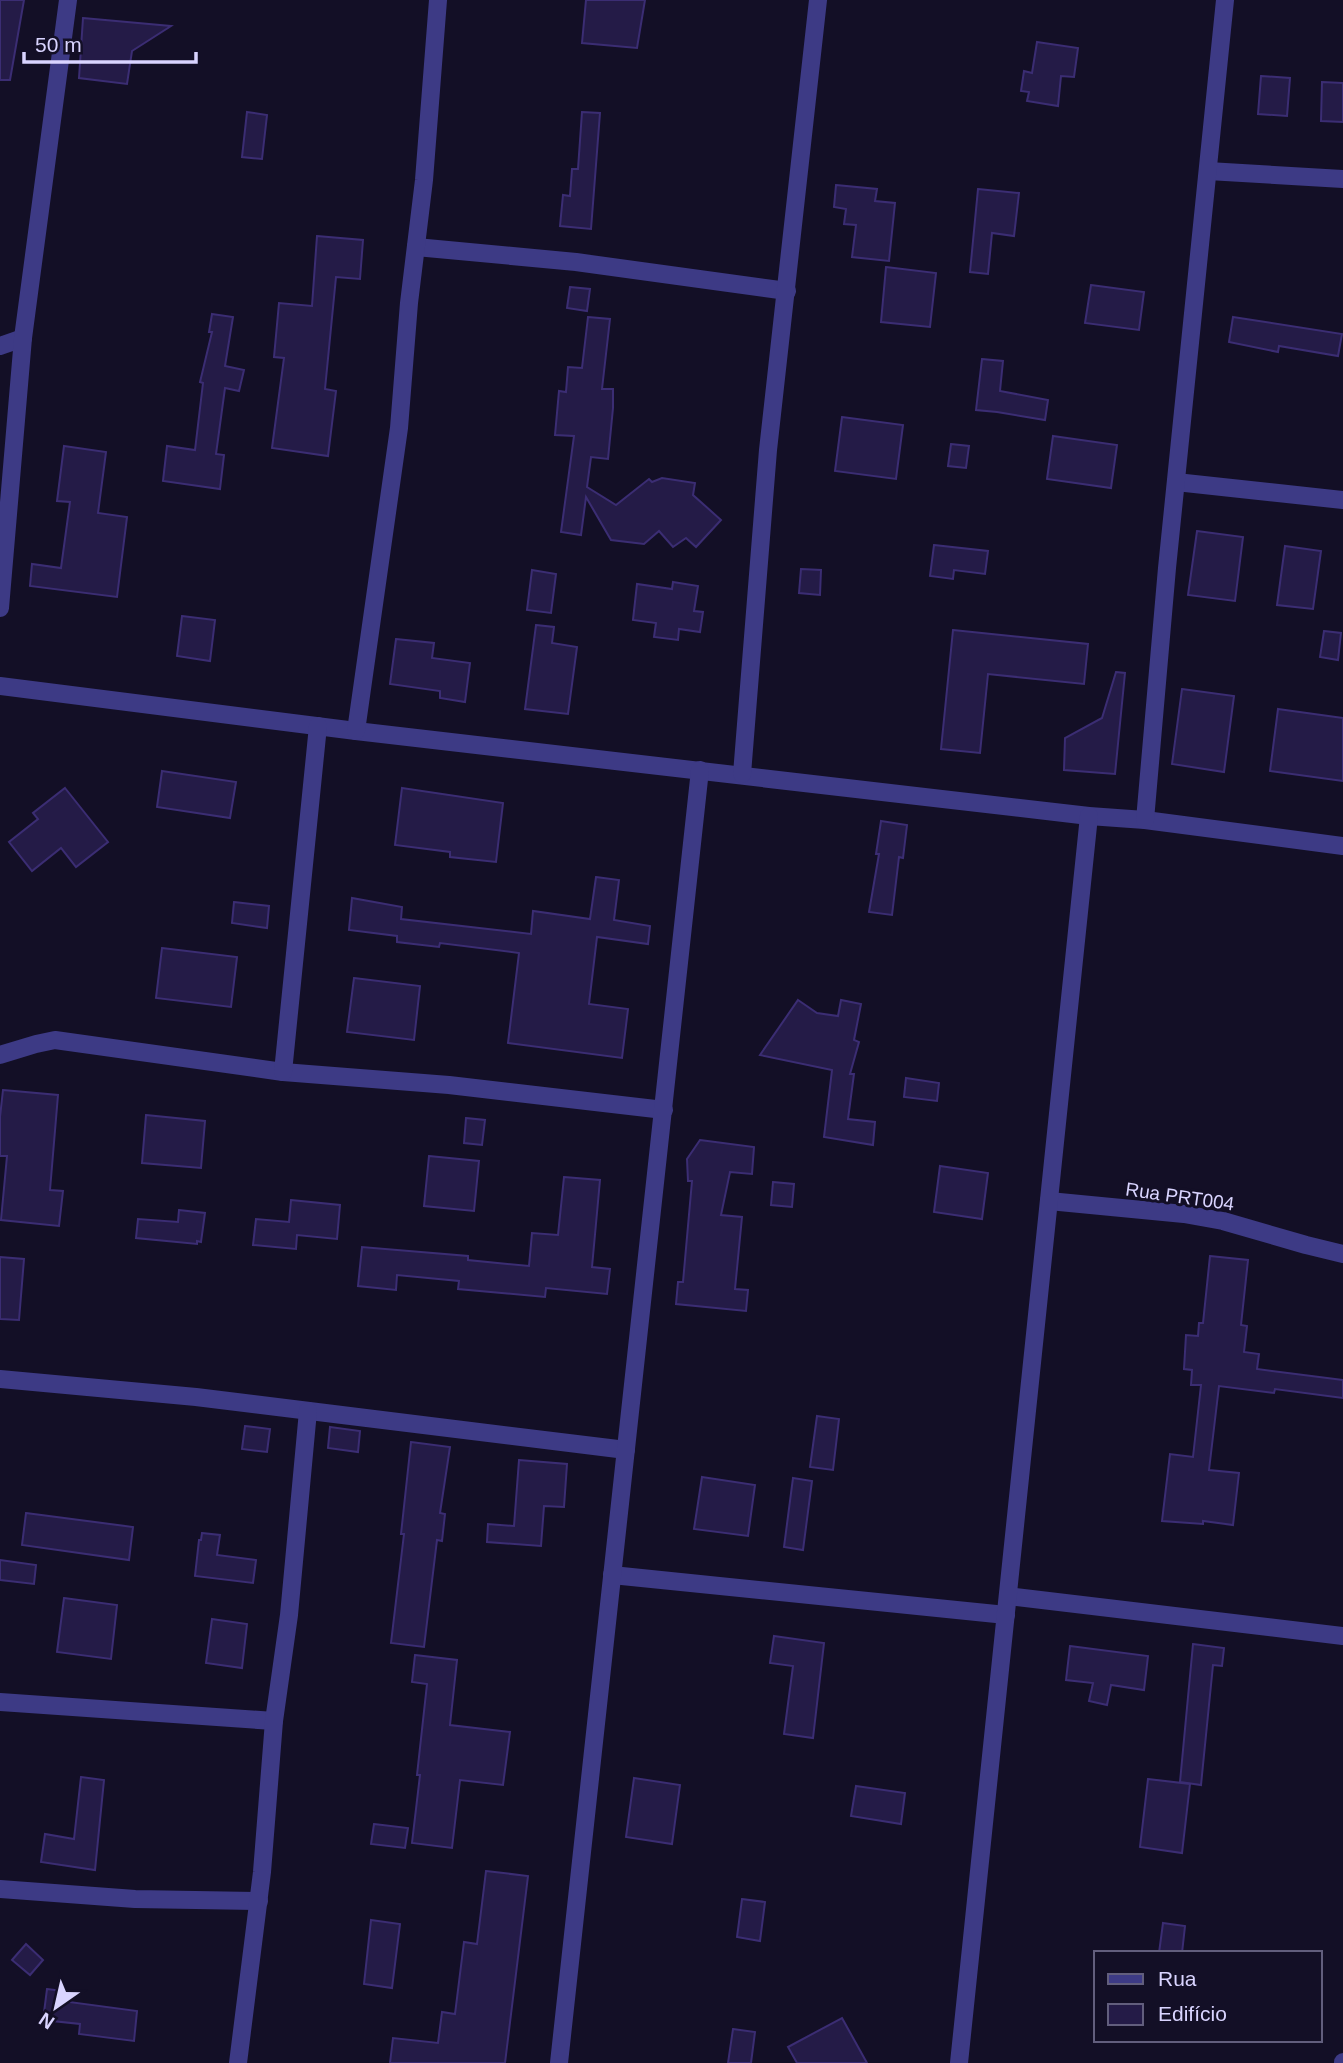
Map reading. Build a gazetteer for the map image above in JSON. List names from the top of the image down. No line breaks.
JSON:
{"streets":{"street":["Rua PRT004"]},"legend":["Rua","Edifício"],"scale_bar":"50 m","north":"bottom left"}
